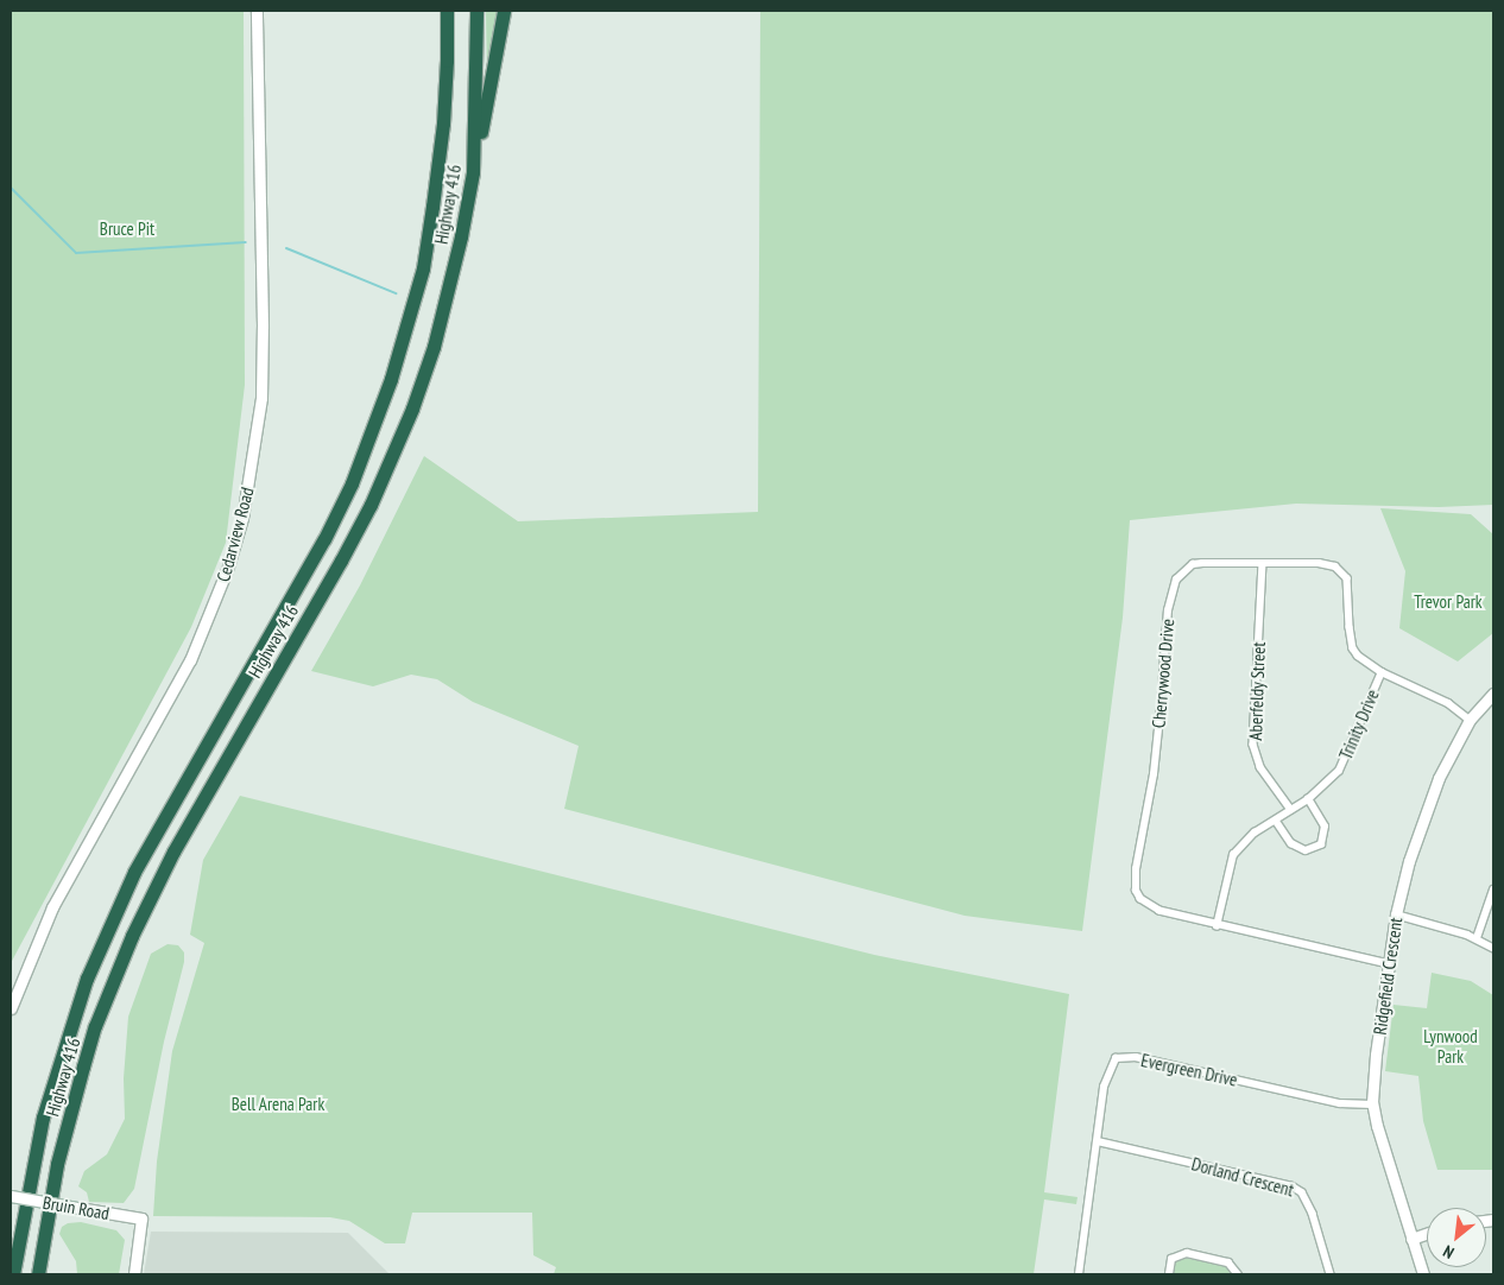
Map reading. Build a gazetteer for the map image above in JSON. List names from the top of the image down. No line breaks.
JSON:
{"streets":{"highway":["Highway 416"],"main road":["Cedarview Road","Ridgefield Crescent","Bruin Road"],"street":["Cherrywood Drive","Aberfeldy Street","Trinity Drive","Evergreen Drive","Dorland Crescent"]},"crossings":[["Cherrywood Drive","Aberfeldy Street"],["Cherrywood Drive","Trinity Drive"],["Cherrywood Drive","Ridgefield Crescent"],["Aberfeldy Street","Trinity Drive"],["Ridgefield Crescent","Evergreen Drive"],["Evergreen Drive","Dorland Crescent"]],"parks":["Bruce Pit","Trevor Park","Lynwood Park","Bell Arena Park"],"north":"bottom left"}
